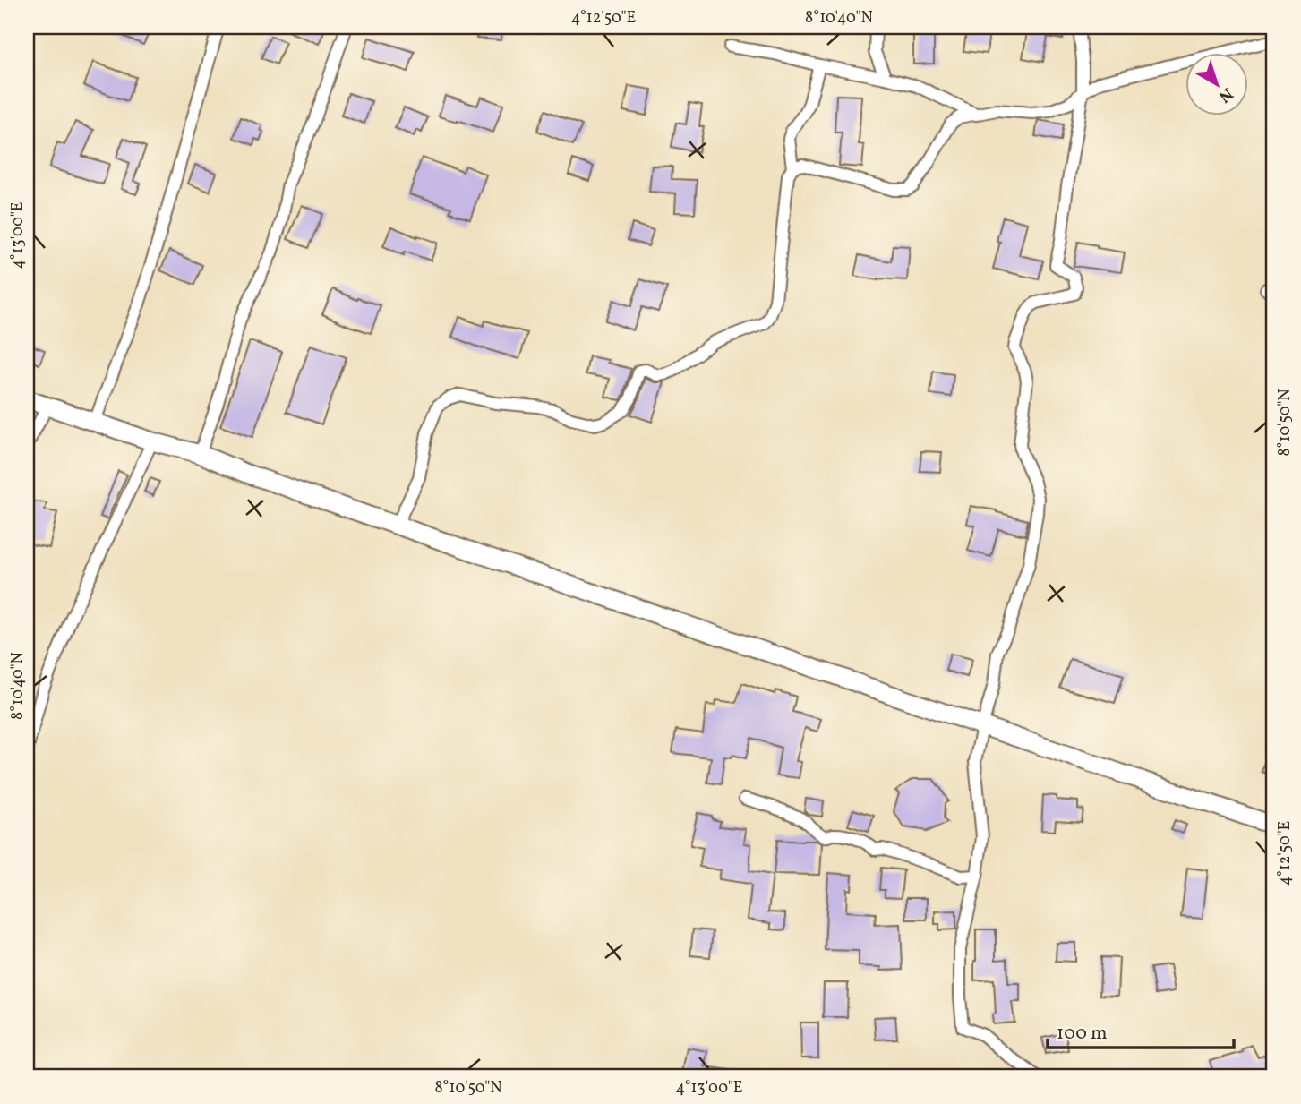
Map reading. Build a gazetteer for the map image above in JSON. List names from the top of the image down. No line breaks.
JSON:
{"scale_bar":"100 m","north":"bottom right","coordinates":["4°12'50\"E","8°10'40\"N","4°13'00\"E","8°10'50\"N"]}
